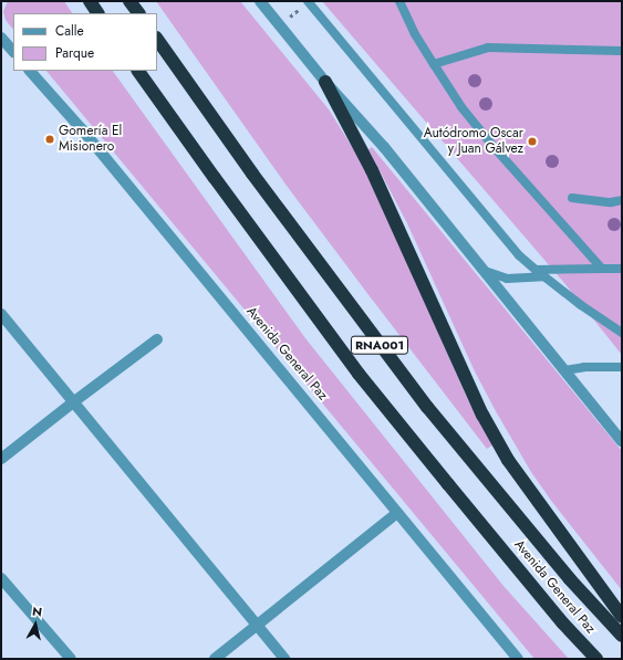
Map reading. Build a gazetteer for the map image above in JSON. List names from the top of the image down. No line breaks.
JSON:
{"streets":{"highway":["RNA001","Avenida General Paz"]},"places":["Gomería El Misionero","Autódromo Oscar y Juan Gálvez"],"legend":["Calle","Parque"],"north":"top"}
